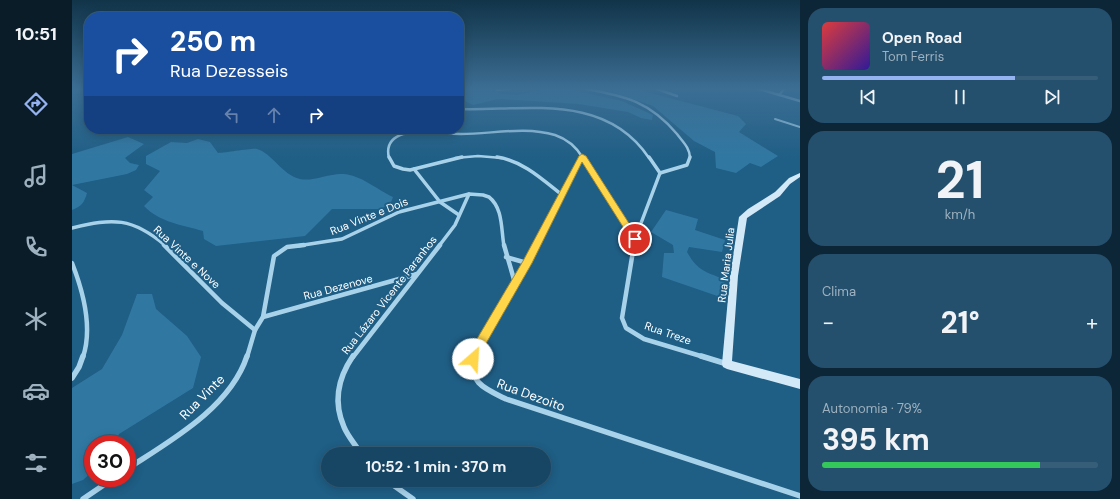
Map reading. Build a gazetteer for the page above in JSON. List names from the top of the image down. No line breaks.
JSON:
{"streets":{"street":["Rua Vinte e Dois","Rua Vinte e Nove","Rua Maria Julia","Rua Dezenove","Rua Lázaro Vicente Paranhos","Rua Treze","Rua Dezoito","Rua Vinte"]},"crossings":[["Rua Vinte e Dois","Rua Lázaro Vicente Paranhos"],["Rua Vinte e Dois","Rua Dezoito"],["Rua Vinte e Dois","Rua Vinte"],["Rua Vinte e Nove","Rua Vinte"],["Rua Maria Julia","Rua Treze"],["Rua Dezenove","Rua Lázaro Vicente Paranhos"],["Rua Dezenove","Rua Vinte"]],"page":{"tabs":"10:51","turn":["250 m","Rua Dezesseis"],"song":["Open Road","Tom Ferris"],"tile":[["21","km/h"],"Clima",["Autonomia · 79%","395 km"]],"heat":["−","21°","+"],"limit":"30","trip":"10:52 · 1 min · 370 m"}}
